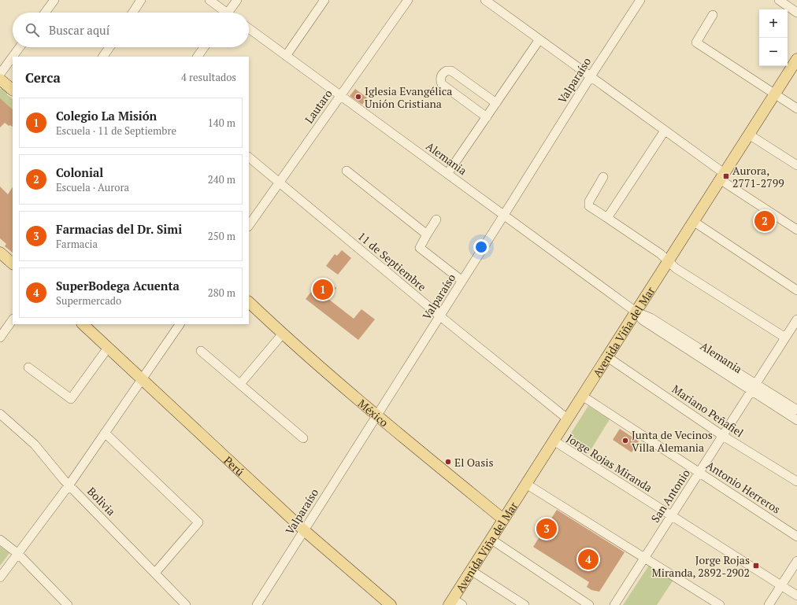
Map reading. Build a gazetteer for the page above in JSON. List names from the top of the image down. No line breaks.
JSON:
{"streets":{"main road":["Avenida Viña del Mar","México","Perú"],"street":["Valparaíso","Lautaro","Alemania","11 de Septiembre","Mariano Peñafiel","Jorge Rojas Miranda","Antonio Herreros","San Antonio","Bolivia"]},"crossings":[["Valparaíso","Alemania"],["Valparaíso","11 de Septiembre"],["Valparaíso","México"],["Valparaíso","Perú"],["Lautaro","Alemania"],["Lautaro","11 de Septiembre"],["Alemania","Avenida Viña del Mar"],["Alemania","San Antonio"],["11 de Septiembre","Avenida Viña del Mar"],["Avenida Viña del Mar","Mariano Peñafiel"],["Avenida Viña del Mar","México"],["Avenida Viña del Mar","Jorge Rojas Miranda"],["Avenida Viña del Mar","Antonio Herreros"],["Mariano Peñafiel","San Antonio"],["Jorge Rojas Miranda","San Antonio"],["Antonio Herreros","San Antonio"]],"places":{"other":["Iglesia Evangélica Unión Cristiana","Junta de Vecinos Villa Alemania","El Oasis"],"transit":["Aurora, 2771-2799","Jorge Rojas Miranda, 2892-2902"]},"page":{"map_buttons":["+","−"],"search":"Buscar aquí","heading":["Cerca","4 resultados"],"list":[{"mark":"1","name":"Colegio La Misión","note":"Escuela · 11 de Septiembre","value":"140 m"},{"mark":"2","name":"Colonial","note":"Escuela · Aurora","value":"240 m"},{"mark":"3","name":"Farmacias del Dr. Simi","note":"Farmacia","value":"250 m"},{"mark":"4","name":"SuperBodega Acuenta","note":"Supermercado","value":"280 m"}],"pins":["2","1","3","4"]}}
